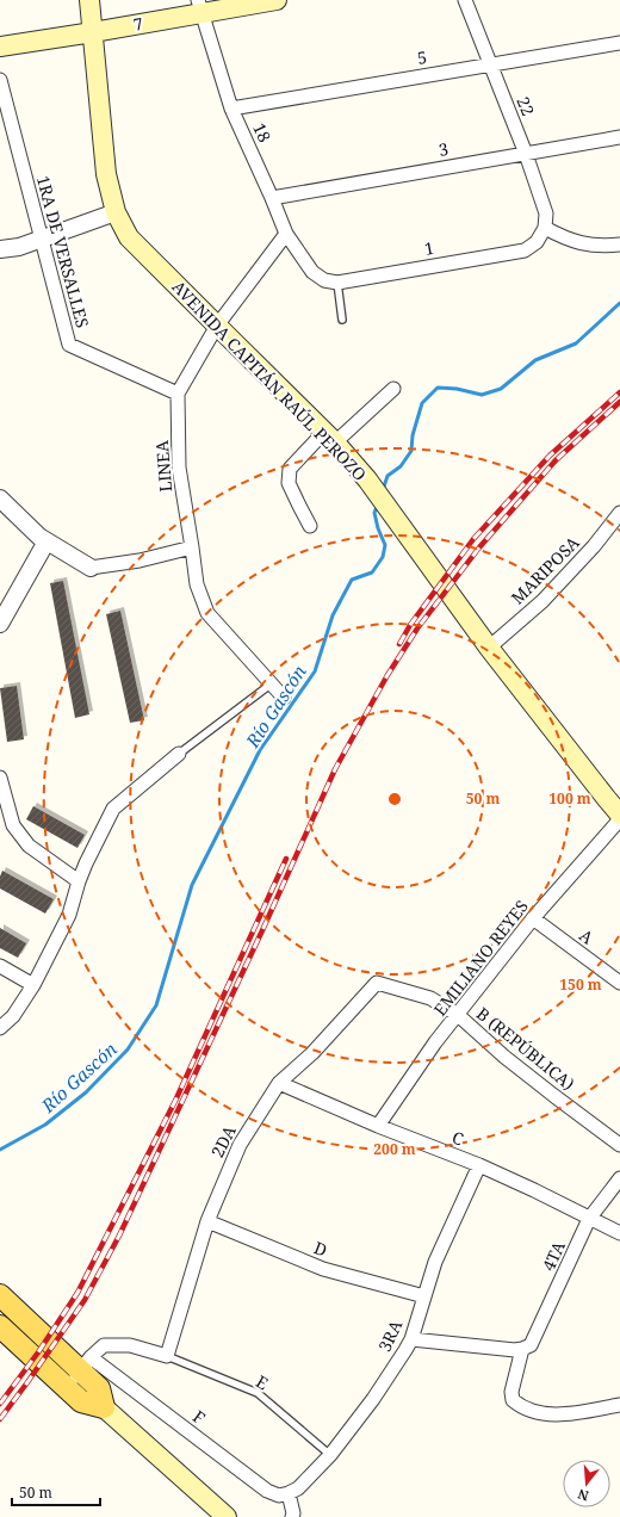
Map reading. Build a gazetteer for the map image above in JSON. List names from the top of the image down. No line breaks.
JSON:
{"streets":{"main road":["7","AVENIDA CAPITÁN RAÚL PEROZO"],"street":["5","22","18","3","1","1RA DE VERSALLES","LINEA","MARIPOSA","A","EMILIANO REYES","B (REPÚBLICA)","C","2DA","D","4TA","3RA","F"],"lane":["E"]},"crossings":[["7","18"],["7","AVENIDA CAPITÁN RAÚL PEROZO"],["5","22"],["5","18"],["22","3"],["22","1"],["18","3"],["18","1"],["1RA DE VERSALLES","LINEA"],["AVENIDA CAPITÁN RAÚL PEROZO","MARIPOSA"],["A","EMILIANO REYES"],["EMILIANO REYES","B (REPÚBLICA)"],["EMILIANO REYES","C"],["B (REPÚBLICA)","2DA"],["C","2DA"],["C","4TA"],["C","3RA"],["2DA","D"],["2DA","E"],["D","3RA"],["3RA","E"],["3RA","F"]],"water":["Río Gascón"],"scale_bar":"50 m","north":"bottom","rings":["50 m","100 m","150 m","200 m"]}
